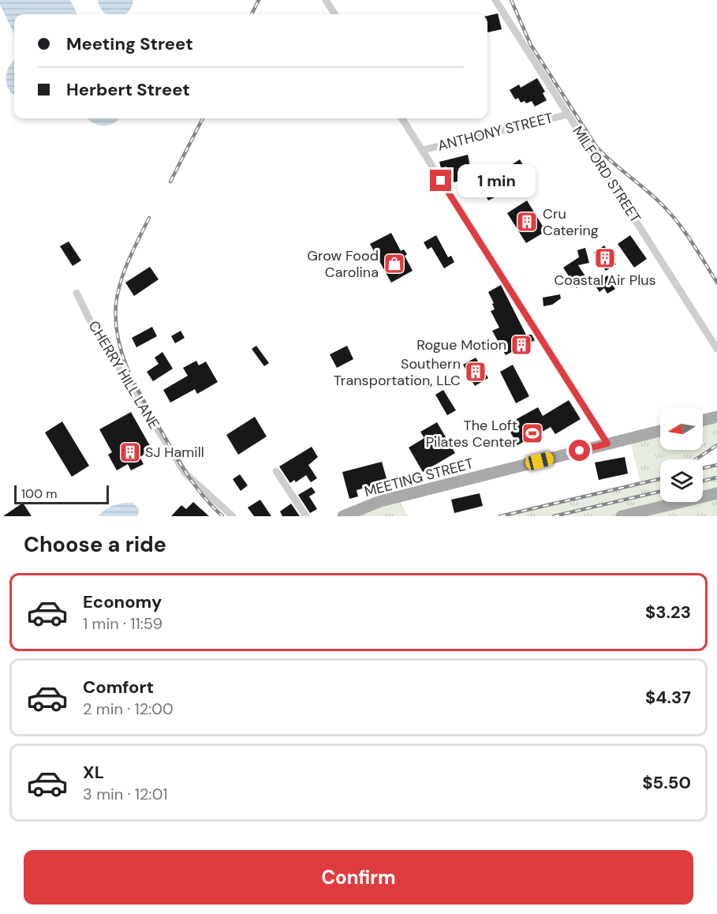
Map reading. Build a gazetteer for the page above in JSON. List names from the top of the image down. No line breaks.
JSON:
{"streets":{"main road":["MEETING STREET"],"street":["ANTHONY STREET","MILFORD STREET","CHERRY HILL LANE"]},"crossings":[["ANTHONY STREET","MILFORD STREET"]],"places":{"building":["Cru Catering","Coastal Air Plus","Rogue Motion","Southern Transportation, LLC","SJ Hamill"],"shop":["Grow Food Carolina"],"sports":["The Loft Pilates Center"]},"scale_bar":"100 m","north":"left","page":{"banner":["Meeting Street","Herbert Street"],"bubble":"1 min","scale":"100 m","heading":"Choose a ride","list":[{"name":"Economy","note":"1 min · 11:59","value":"$3.23"},{"name":"Comfort","note":"2 min · 12:00","value":"$4.37"},{"name":"XL","note":"3 min · 12:01","value":"$5.50"}],"buttons":"Confirm"}}
